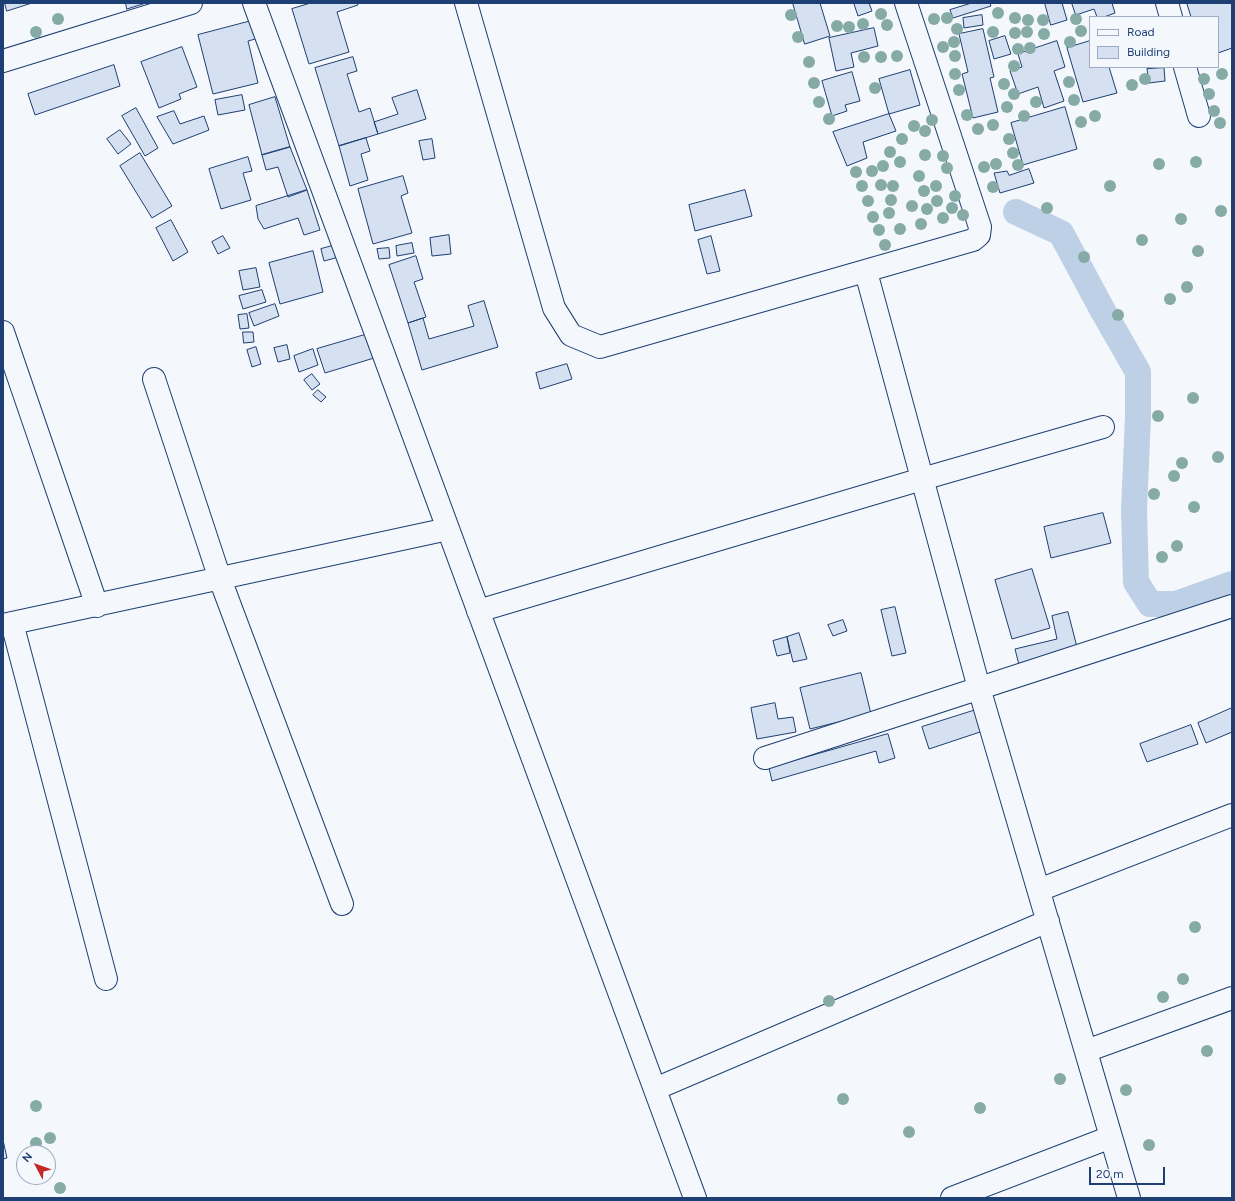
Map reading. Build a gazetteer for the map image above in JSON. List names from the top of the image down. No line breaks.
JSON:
{"legend":["Road","Building"],"scale_bar":"20 m","north":"top left"}
